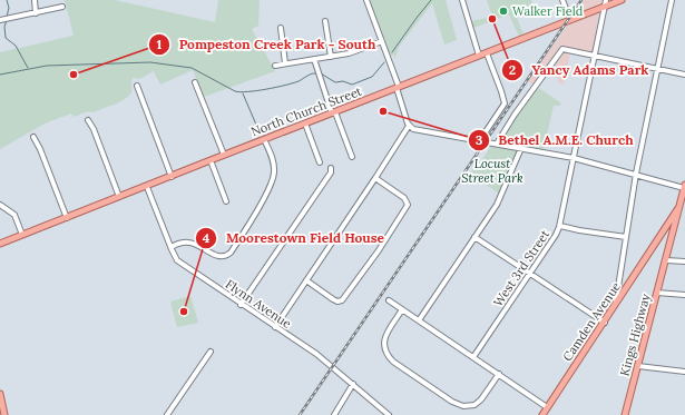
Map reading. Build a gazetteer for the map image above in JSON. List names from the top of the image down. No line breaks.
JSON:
{"streets":{"main road":["North Church Street","Camden Avenue","Kings Highway"],"street":["West 3rd Street","Flynn Avenue"]},"crossings":[["North Church Street","West 3rd Street"],["North Church Street","Flynn Avenue"],["Camden Avenue","Kings Highway"]],"parks":["Locust Street Park"],"places":["Walker Field","Yancy Adams Park","Pompeston Creek Park - South","Bethel A.M.E. Church","Moorestown Field House"]}
